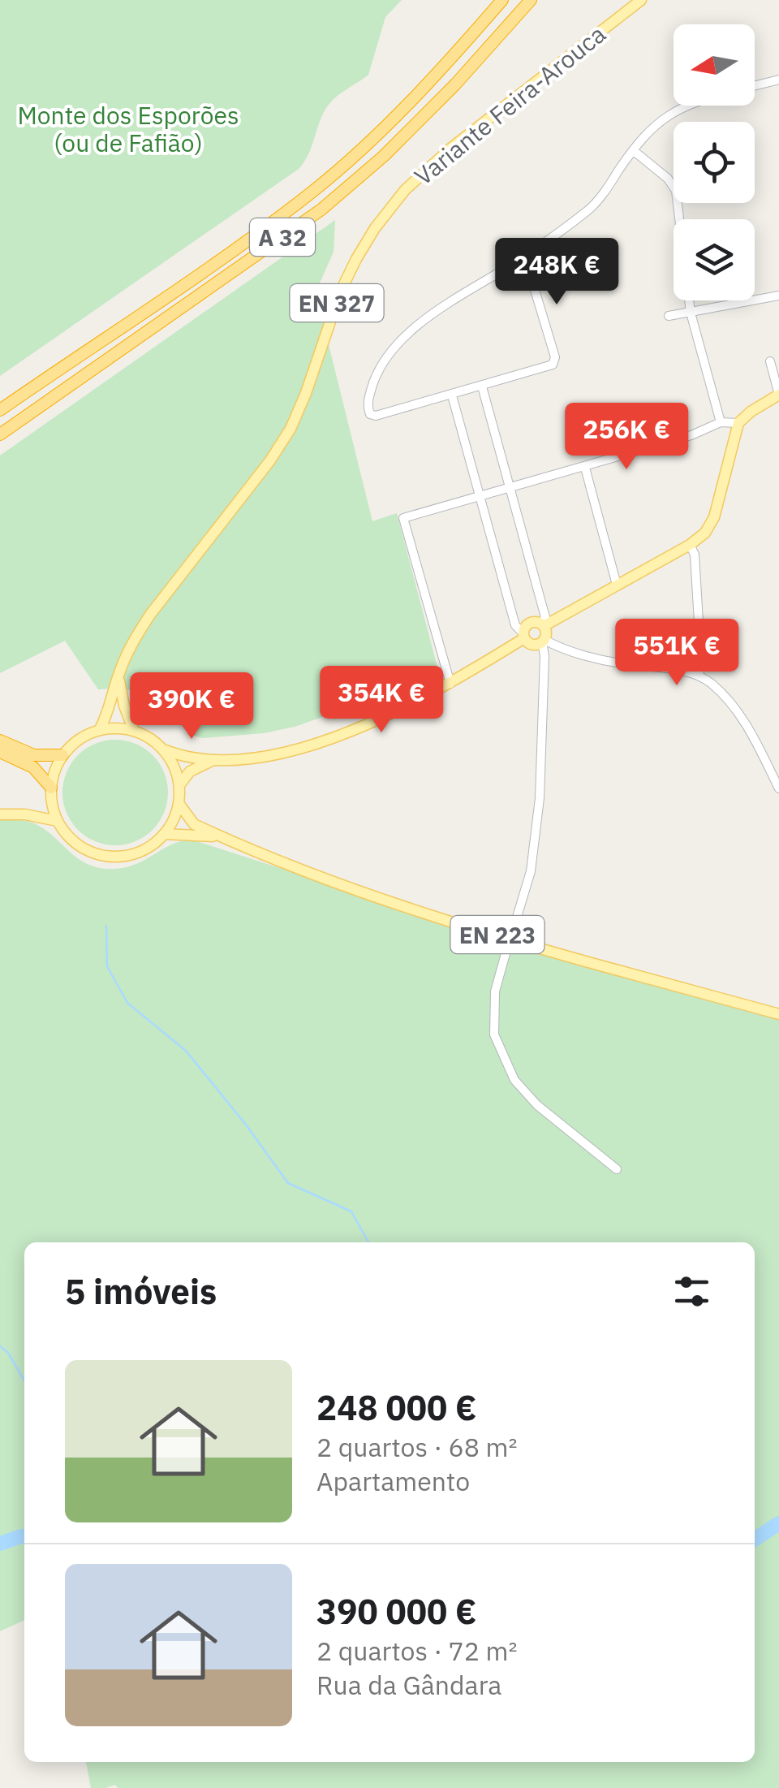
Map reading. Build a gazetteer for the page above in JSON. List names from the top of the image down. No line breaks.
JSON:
{"streets":{"highway":["A 32"],"main road":["Variante Feira-Arouca","EN 327","EN 223"]},"crossings":[["Variante Feira-Arouca","EN 223"]],"parks":["Monte dos Esporões (ou de Fafião)"],"north":"left","page":{"price":["248K €","256K €","551K €","354K €","390K €"],"heading":"5 imóveis","list":[{"name":"248 000 €","note":"2 quartos · 68 m² · Apartamento"},{"name":"390 000 €","note":"2 quartos · 72 m² · Rua da Gândara"}]}}
